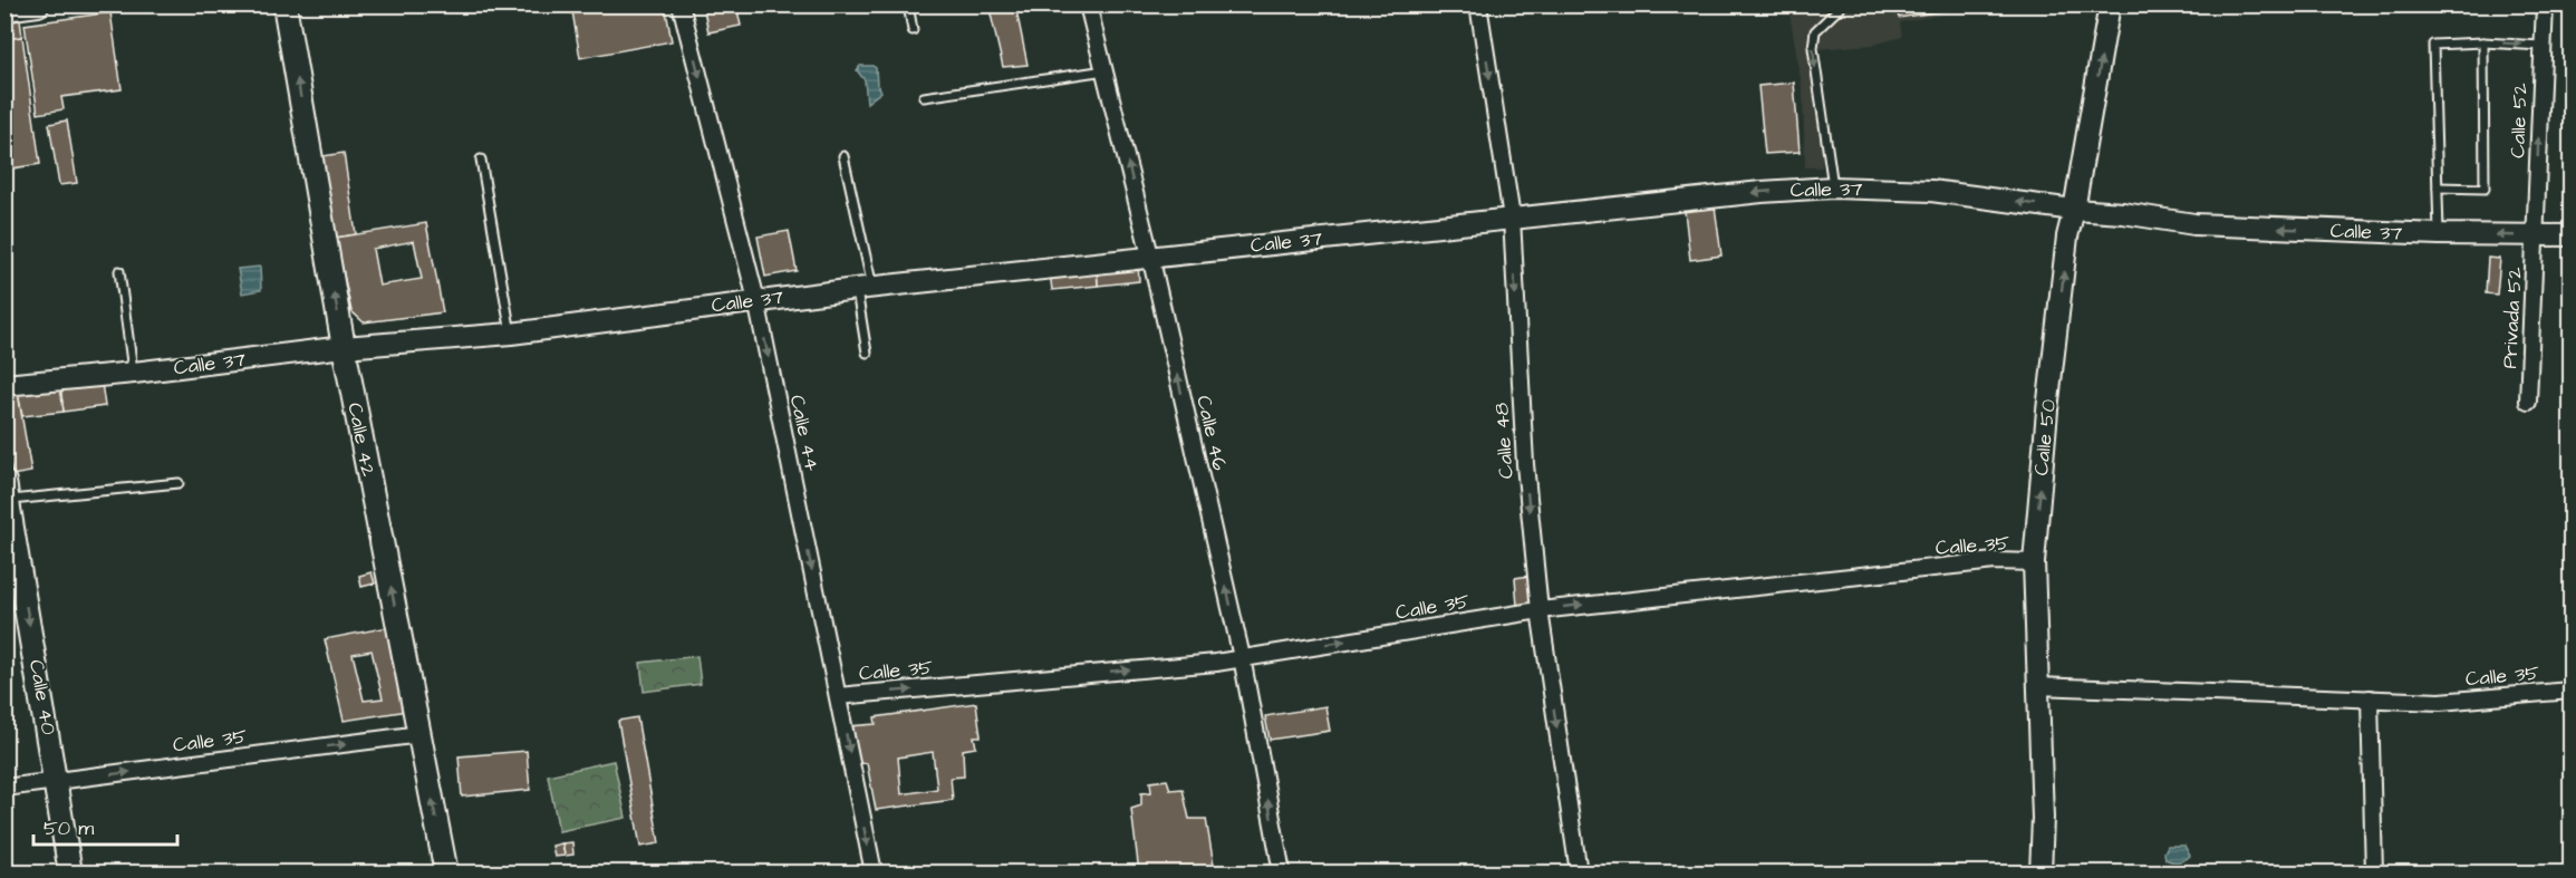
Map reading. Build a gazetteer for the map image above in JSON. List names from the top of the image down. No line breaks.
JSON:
{"streets":{"main road":["Calle 42","Calle 40"],"street":["Calle 52","Calle 37","Privada 52","Calle 44","Calle 46","Calle 50","Calle 48","Calle 35"]},"crossings":[["Calle 52","Calle 37"],["Calle 52","Privada 52"],["Calle 37","Privada 52"],["Calle 37","Calle 44"],["Calle 37","Calle 46"],["Calle 37","Calle 50"],["Calle 37","Calle 42"],["Calle 37","Calle 48"],["Calle 44","Calle 35"],["Calle 46","Calle 35"],["Calle 50","Calle 35"],["Calle 42","Calle 35"],["Calle 48","Calle 35"],["Calle 35","Calle 40"]],"one_way":["Calle 52","Calle 37","Calle 44","Calle 46","Calle 50","Calle 42","Calle 48","Calle 35","Calle 40"],"scale_bar":"50 m"}
